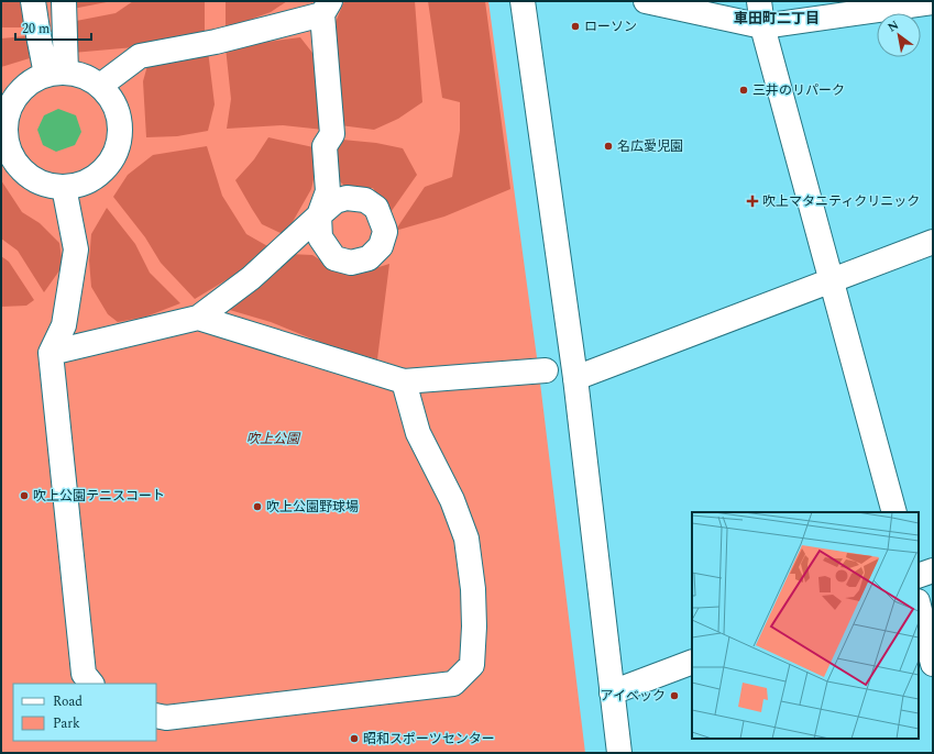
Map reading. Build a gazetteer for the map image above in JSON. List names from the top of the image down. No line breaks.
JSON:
{"districts":["車田町二丁目"],"parks":["吹上公園"],"places":{"other":["ローソン","三井のリパーク","名広愛児園","吹上公園テニスコート","吹上公園野球場","アイベック","昭和スポーツセンター"],"health":["吹上マタニティクリニック"]},"legend":["Road","Park"],"scale_bar":"20 m","north":"top left"}
